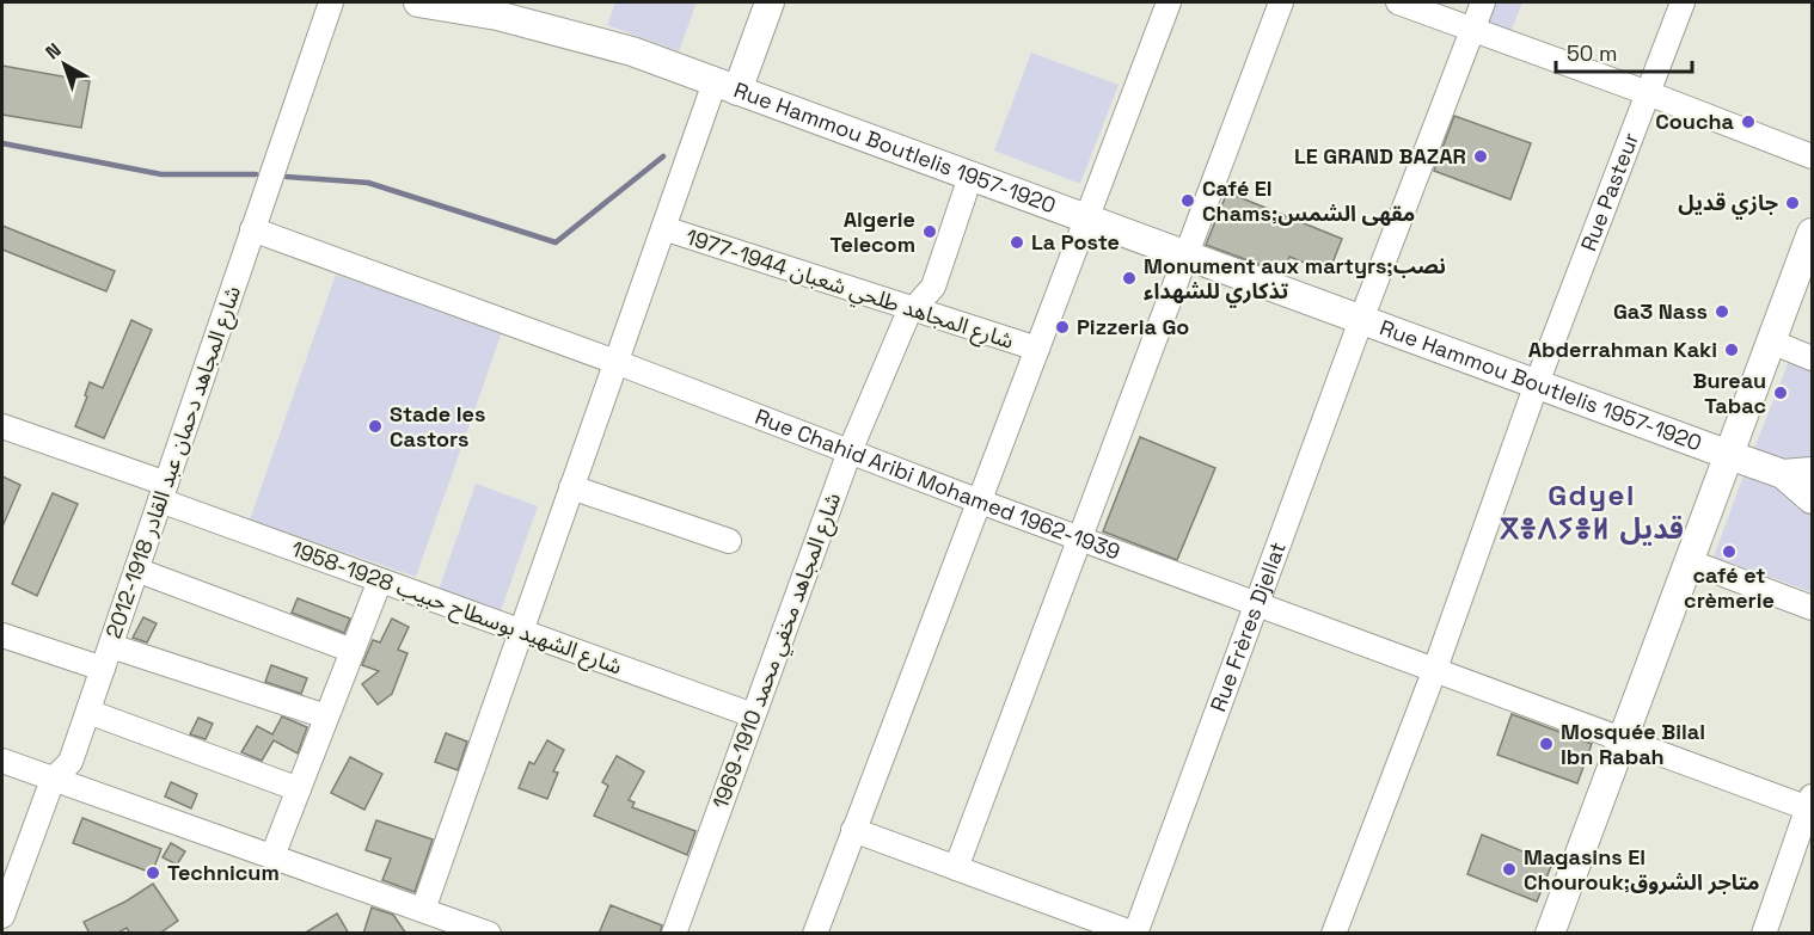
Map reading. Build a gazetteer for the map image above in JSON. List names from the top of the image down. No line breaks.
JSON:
{"streets":{"main road":["Rue Hammou Boutlelis 1957-1920"],"street":["Rue Pasteur","شارع المجاهد طلحي شعبان 1944-1977","شارع المجاهد دحمان عبد القادر 1918-2012","Rue Chahid Aribi Mohamed 1962-1939","شارع الشهيد بوسطاح حبيب 1928-1958","Rue Frères Djellat","شارع المجاهد مخفي محمد 1910-1969"]},"crossings":[["Rue Hammou Boutlelis 1957-1920","Rue Pasteur"],["Rue Hammou Boutlelis 1957-1920","Rue Frères Djellat"],["Rue Hammou Boutlelis 1957-1920","شارع المجاهد مخفي محمد 1910-1969"],["Rue Pasteur","Rue Chahid Aribi Mohamed 1962-1939"],["شارع المجاهد طلحي شعبان 1944-1977","شارع المجاهد مخفي محمد 1910-1969"],["شارع المجاهد دحمان عبد القادر 1918-2012","Rue Chahid Aribi Mohamed 1962-1939"],["شارع المجاهد دحمان عبد القادر 1918-2012","شارع الشهيد بوسطاح حبيب 1928-1958"],["Rue Chahid Aribi Mohamed 1962-1939","Rue Frères Djellat"],["Rue Chahid Aribi Mohamed 1962-1939","شارع المجاهد مخفي محمد 1910-1969"],["شارع الشهيد بوسطاح حبيب 1928-1958","شارع المجاهد مخفي محمد 1910-1969"]],"districts":["Gdyel ⴳⴻⴷⵢⴻⵍ قديل"],"places":["Coucha","LE GRAND BAZAR","Café El Chams;مقهى الشمس","جازي قديل","Algerie Telecom","La Poste","Monument aux martyrs;نصب تذكاري للشهداء","Ga3 Nass","Pizzeria Go","Abderrahman Kaki","Bureau Tabac","Stade les Castors","café et crèmerie","Mosquée Bilal Ibn Rabah","Magasins El Chourouk;متاجر الشروق","Technicum"],"scale_bar":"50 m","north":"top left"}
